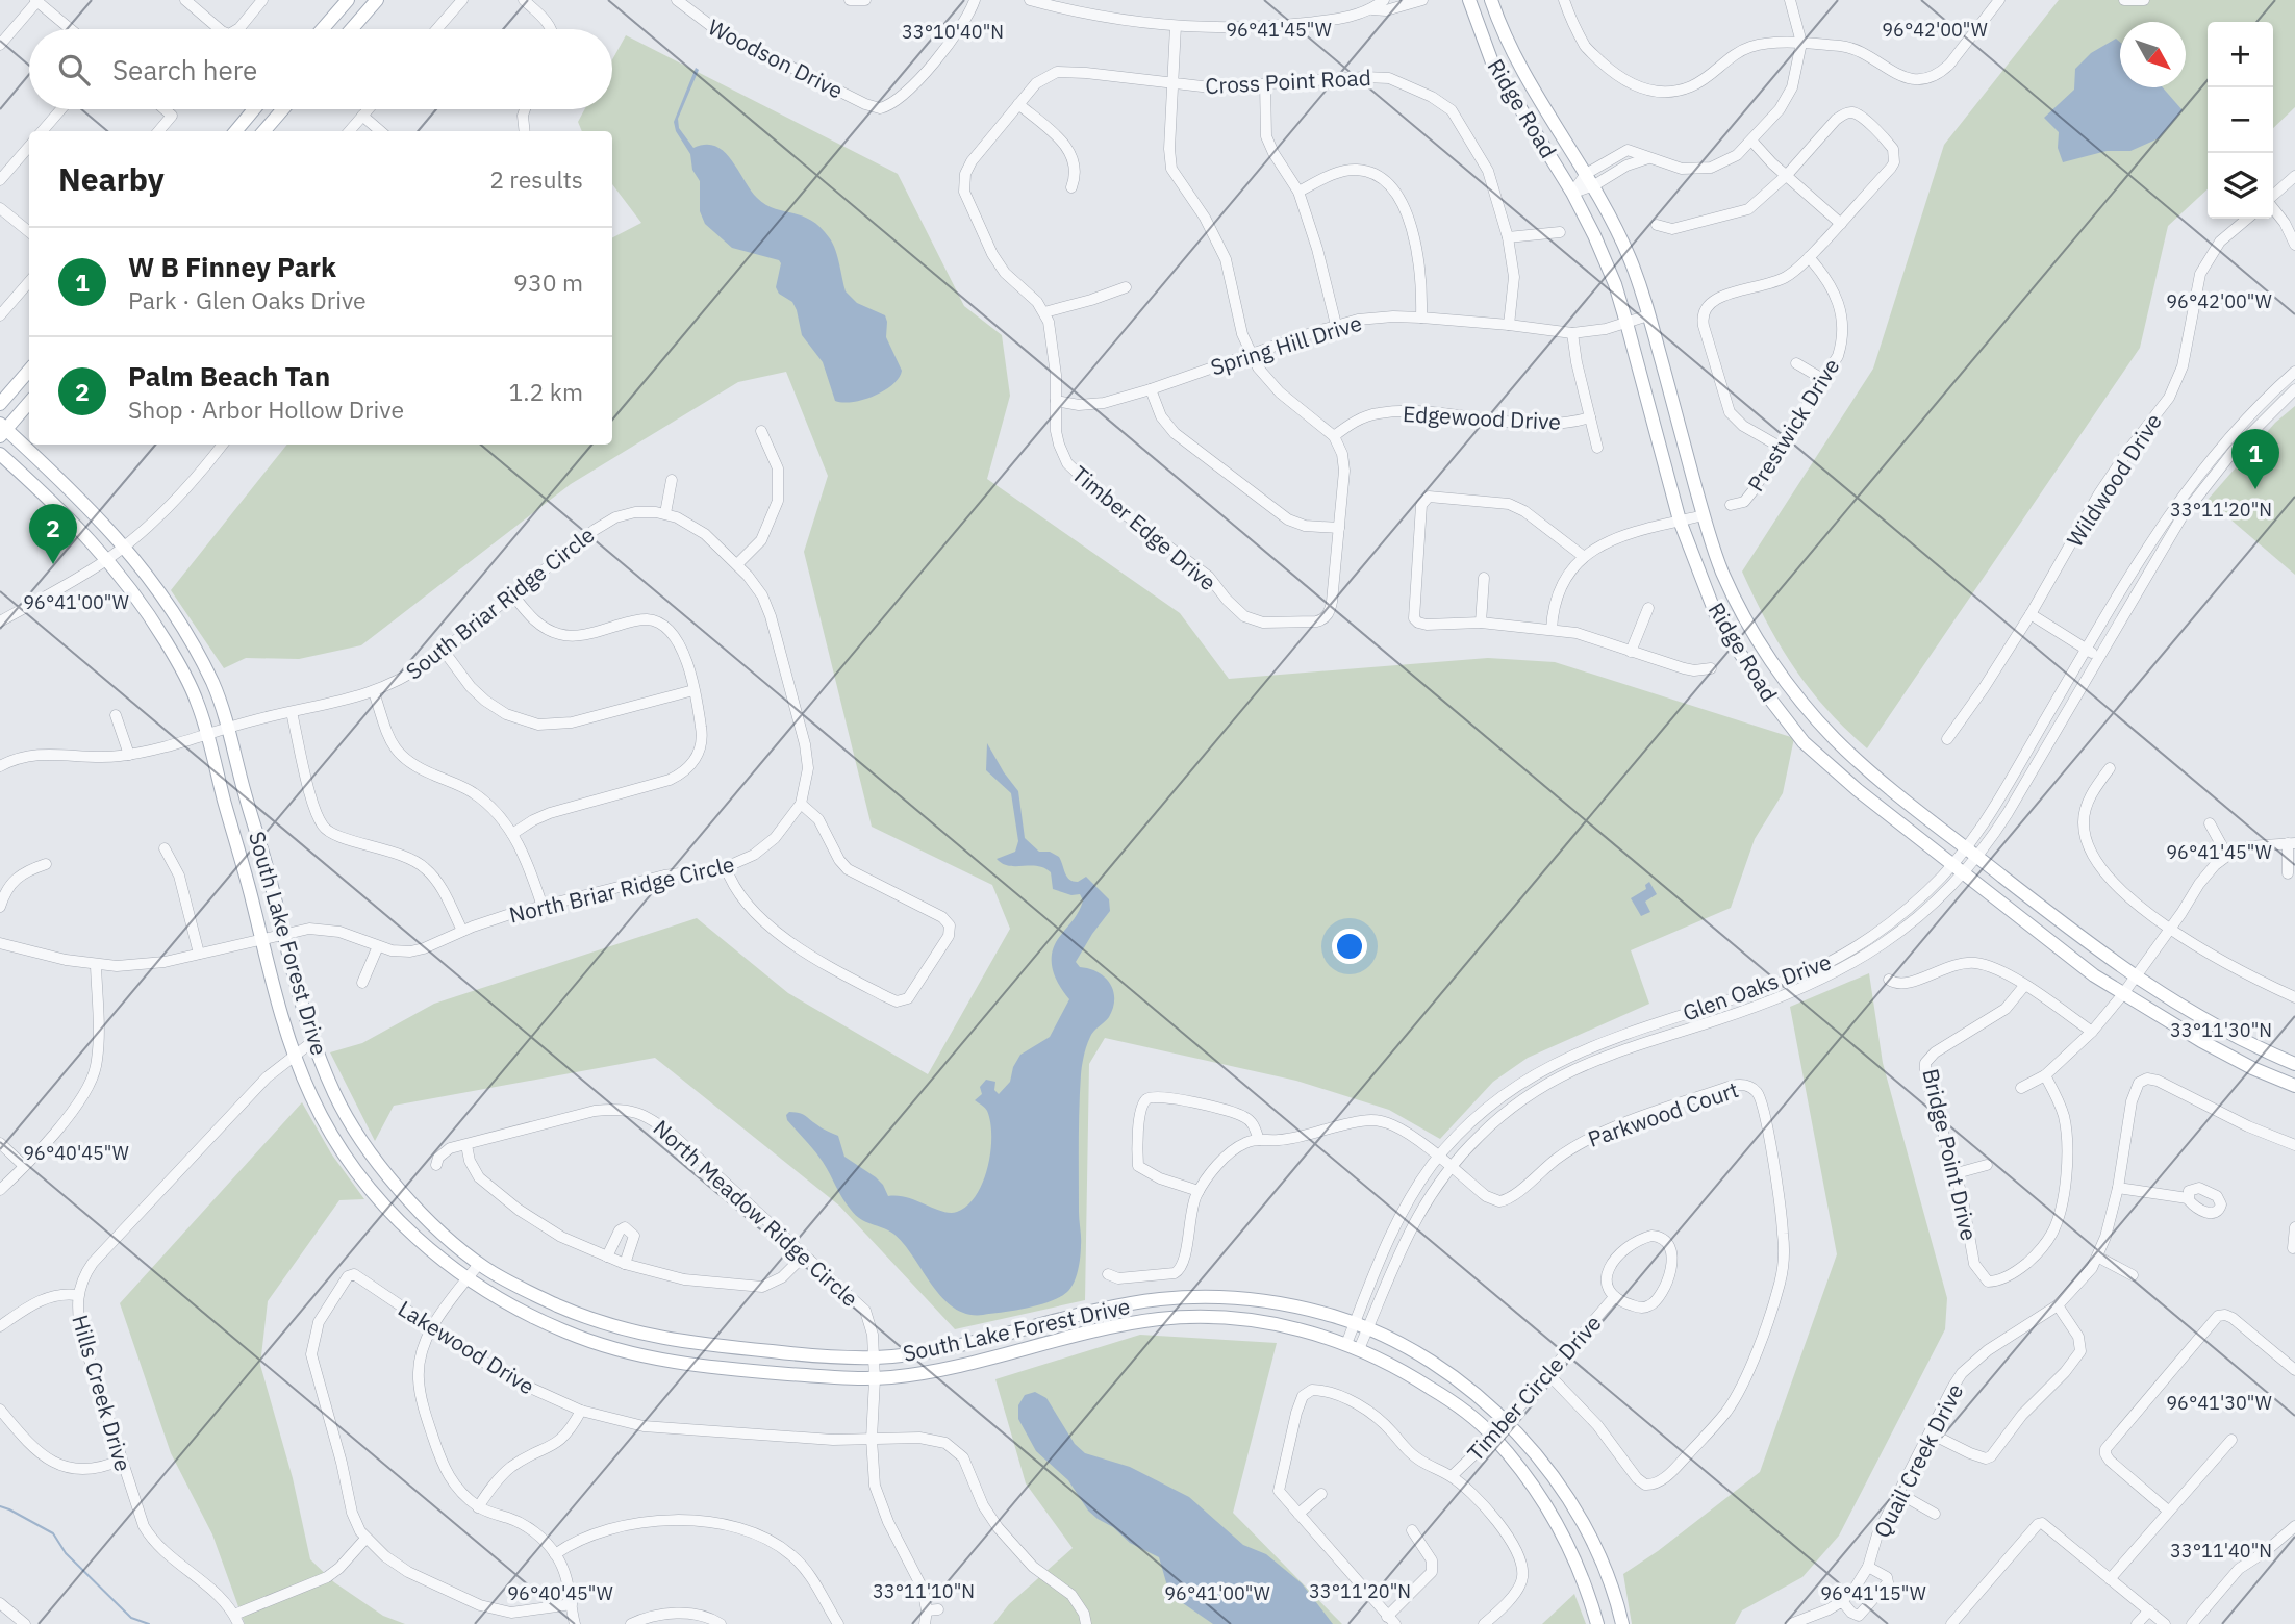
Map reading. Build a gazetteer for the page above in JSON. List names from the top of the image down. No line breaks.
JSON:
{"streets":{"main road":["Ridge Road","South Lake Forest Drive"],"street":["Woodson Drive","Cross Point Road","Spring Hill Drive","Edgewood Drive","Prestwick Drive","Wildwood Drive","Timber Edge Drive","South Briar Ridge Circle","North Briar Ridge Circle","Glen Oaks Drive","Parkwood Court","Bridge Point Drive","North Meadow Ridge Circle","Lakewood Drive","Timber Circle Drive","Hills Creek Drive","Quail Creek Drive"]},"crossings":[["Cross Point Road","Spring Hill Drive"],["Cross Point Road","Timber Edge Drive"],["Ridge Road","Spring Hill Drive"],["Ridge Road","Glen Oaks Drive"],["Spring Hill Drive","Edgewood Drive"],["Spring Hill Drive","Timber Edge Drive"],["South Briar Ridge Circle","North Briar Ridge Circle"],["South Briar Ridge Circle","South Lake Forest Drive"],["North Briar Ridge Circle","South Lake Forest Drive"],["South Lake Forest Drive","Glen Oaks Drive"],["South Lake Forest Drive","North Meadow Ridge Circle"],["South Lake Forest Drive","Timber Circle Drive"],["South Lake Forest Drive","Hills Creek Drive"],["Glen Oaks Drive","Parkwood Court"],["Parkwood Court","Timber Circle Drive"],["North Meadow Ridge Circle","Lakewood Drive"]],"north":"bottom right","page":{"map_buttons":["+","−"],"search":"Search here","heading":["Nearby","2 results"],"list":[{"mark":"1","name":"W B Finney Park","note":"Park · Glen Oaks Drive","value":"930 m"},{"mark":"2","name":"Palm Beach Tan","note":"Shop · Arbor Hollow Drive","value":"1.2 km"}],"pins":["1","2"]},"coordinates":["96°41'45\"W","96°42'00\"W","33°10'40\"N","33°11'20\"N","96°41'00\"W","33°11'30\"N","96°40'45\"W","96°41'30\"W","33°11'40\"N","33°11'10\"N","96°41'15\"W"]}
